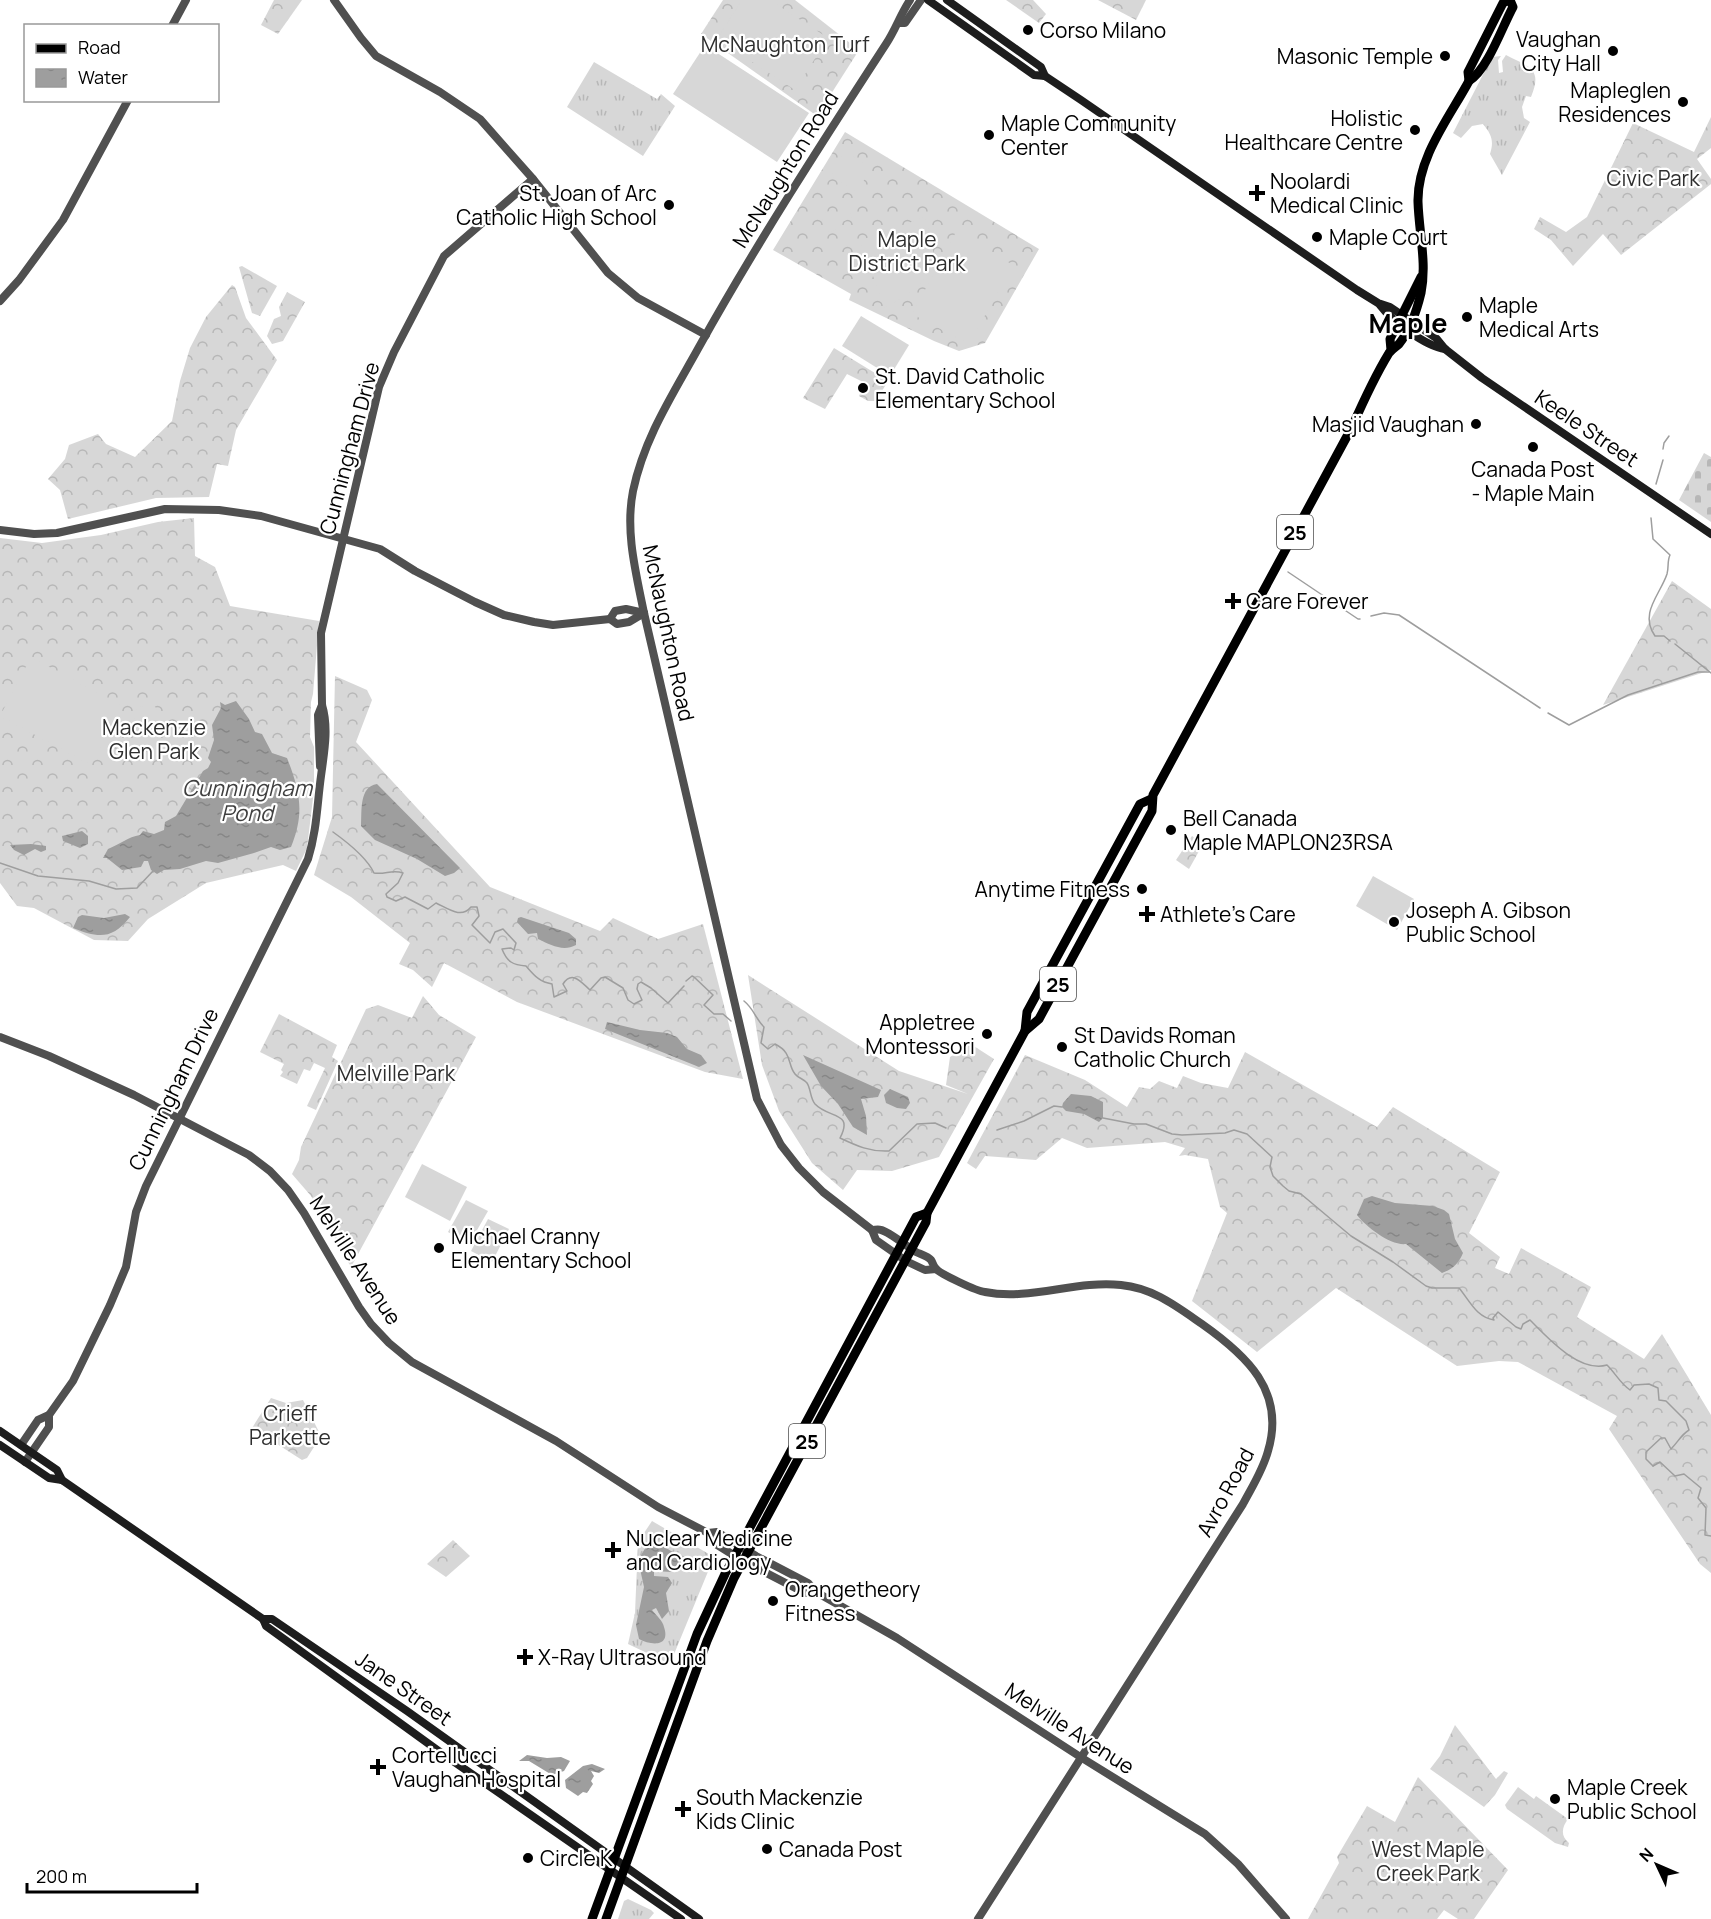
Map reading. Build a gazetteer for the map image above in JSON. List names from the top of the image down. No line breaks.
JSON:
{"streets":{"main road":["Keele Street","25","Jane Street"],"street":["McNaughton Road","Cunningham Drive","Melville Avenue","Avro Road"]},"crossings":[["McNaughton Road","25"],["McNaughton Road","Avro Road"],["Keele Street","25"],["Cunningham Drive","Melville Avenue"],["Cunningham Drive","Jane Street"],["25","Melville Avenue"],["25","Avro Road"],["25","Jane Street"],["Melville Avenue","Avro Road"]],"districts":["Maple"],"water":["Cunningham Pond"],"parks":["McNaughton Turf","Civic Park","Maple District Park","Mackenzie Glen Park","Melville Park","Crieff Parkette","West Maple Creek Park"],"places":{"other":["Corso Milano","Vaughan City Hall","Masonic Temple","Mapleglen Residences","Holistic Healthcare Centre","Maple Community Center","St. Joan of Arc Catholic High School","Maple Court","Maple Medical Arts","St. David Catholic Elementary School","Masjid Vaughan","Canada Post - Maple Main","Bell Canada Maple MAPLON23RSA","Anytime Fitness","Joseph A. Gibson Public School","Appletree Montessori","St Davids Roman Catholic Church","Michael Cranny Elementary School","Orangetheory Fitness","Maple Creek Public School","Canada Post","Circle K"],"health":["Noolardi Medical Clinic","Care Forever","Athlete's Care","Nuclear Medicine and Cardiology","X-Ray Ultrasound","Cortellucci Vaughan Hospital","South Mackenzie Kids Clinic"]},"legend":["Road","Water"],"scale_bar":"200 m","north":"top left"}
